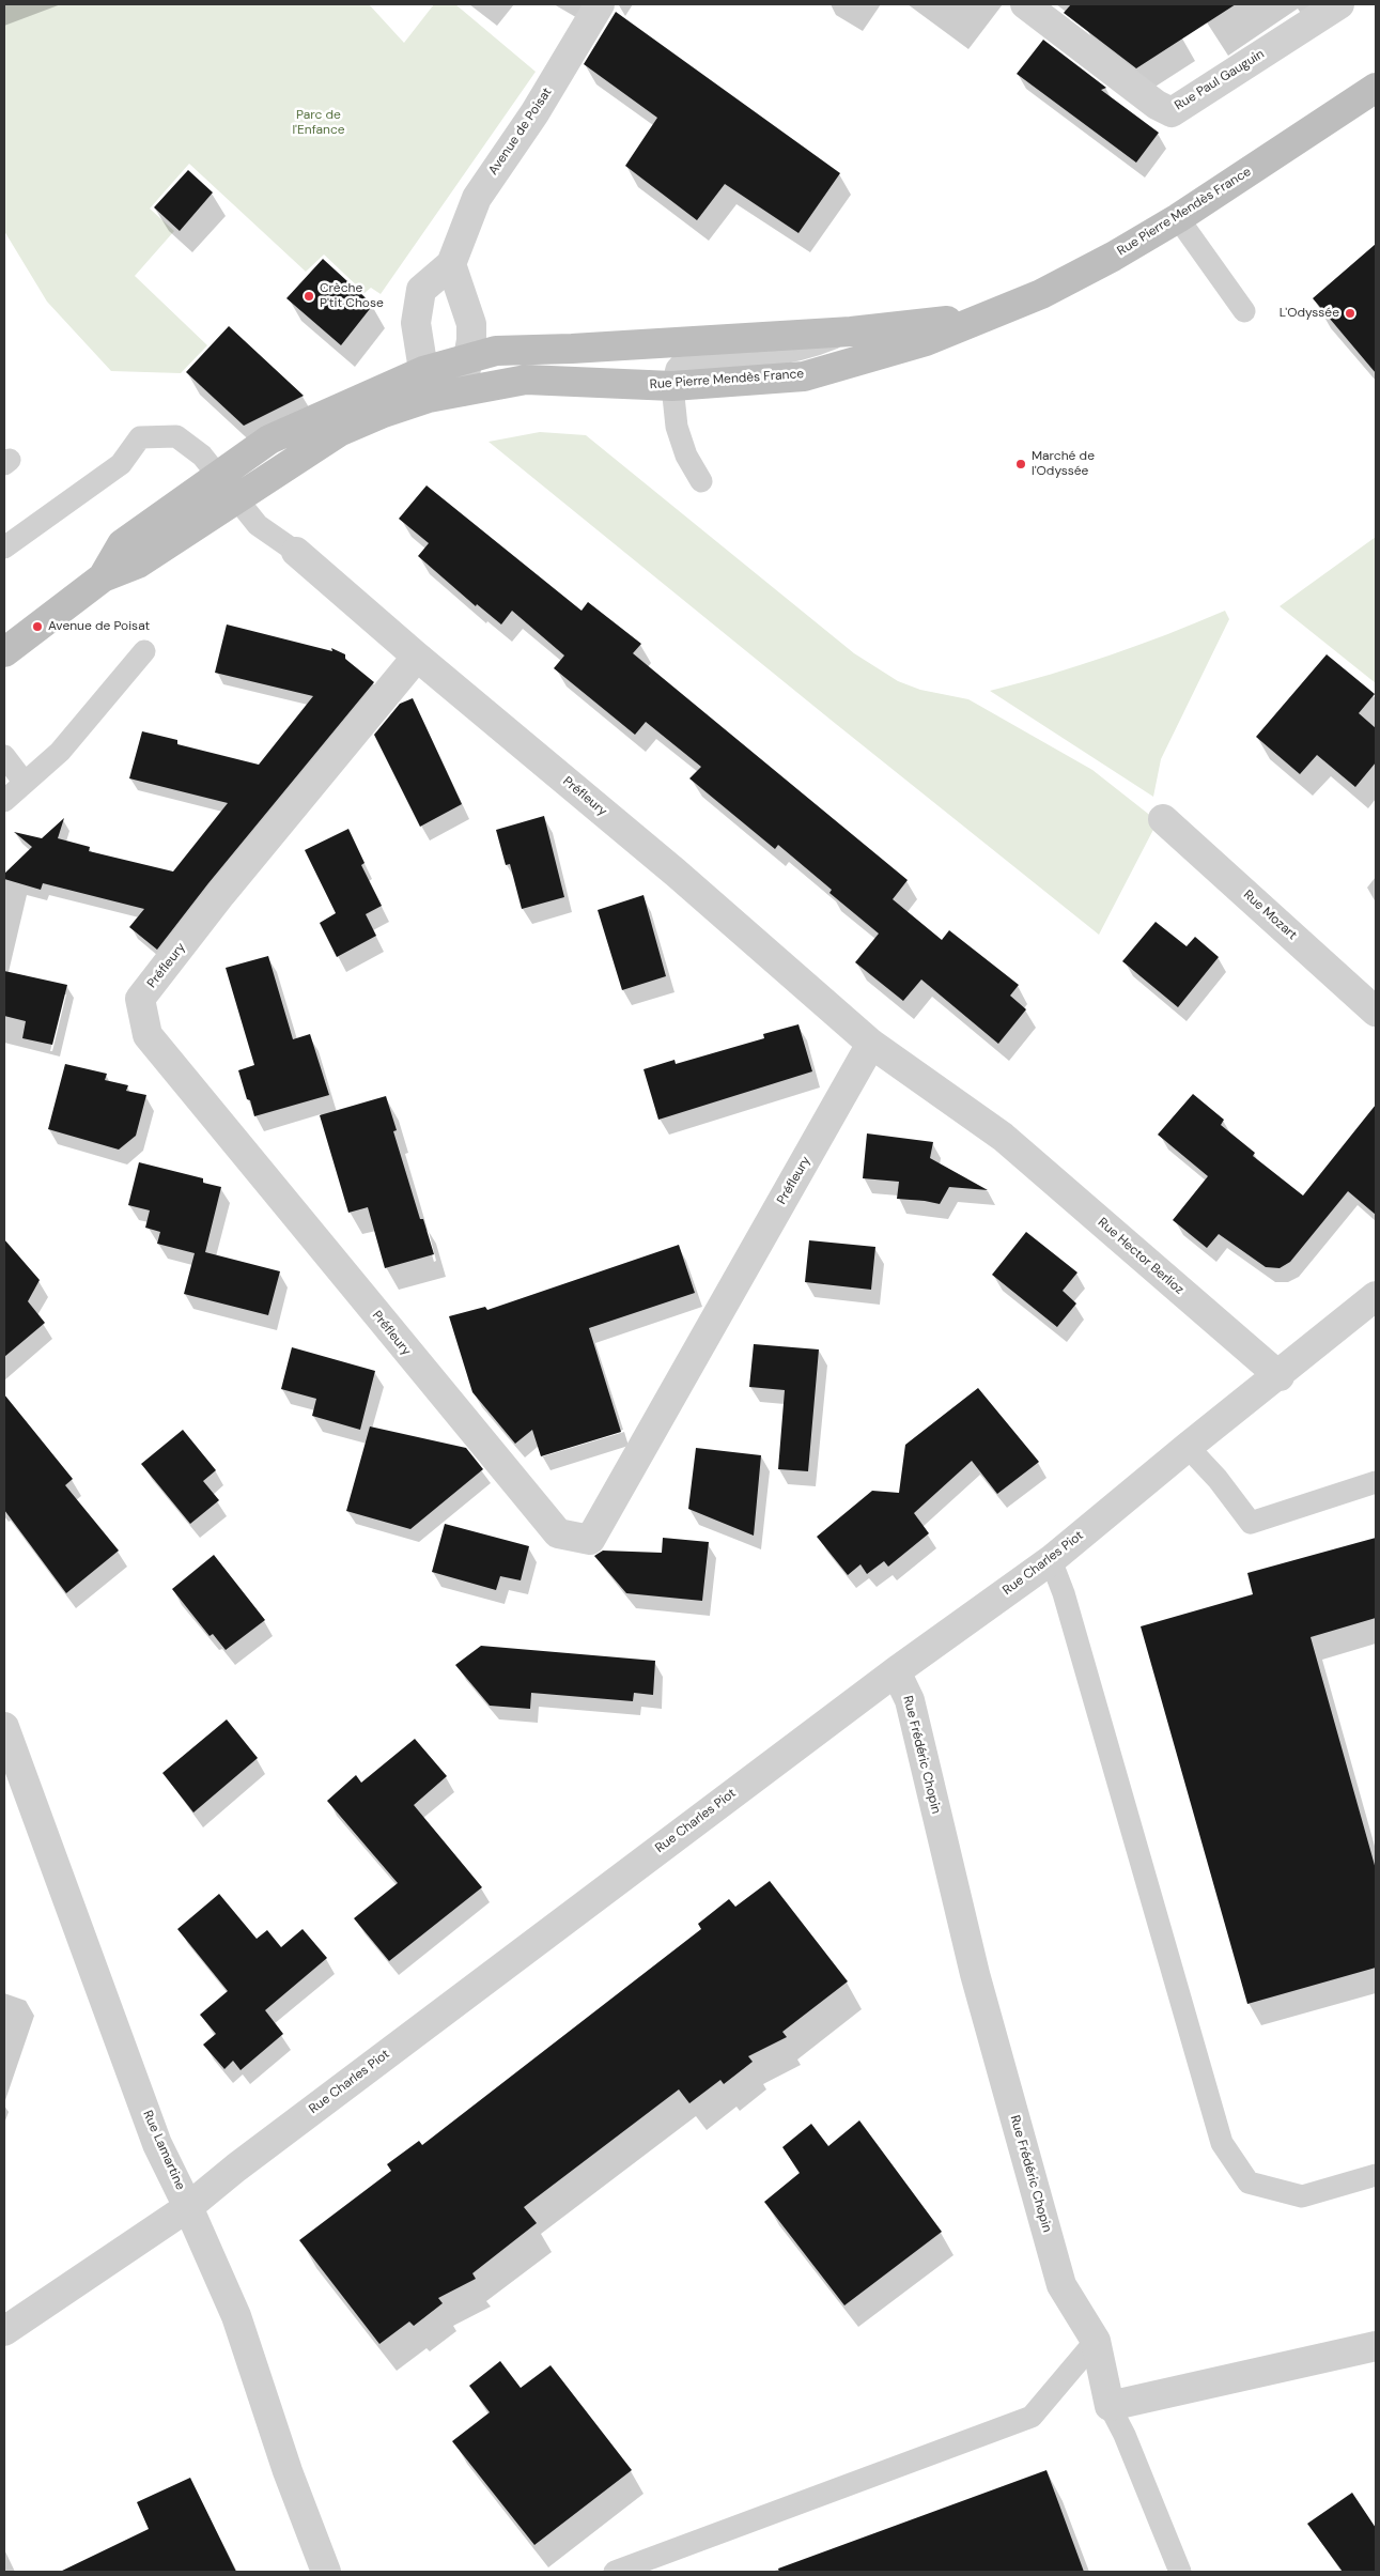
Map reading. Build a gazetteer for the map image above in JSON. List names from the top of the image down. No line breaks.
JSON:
{"streets":{"main road":["Rue Pierre Mendès France"],"street":["Rue Paul Gauguin","Avenue de Poisat","Préfleury","Rue Mozart","Rue Hector Berlioz","Rue Charles Piot","Rue Frédéric Chopin","Rue Lamartine"]},"crossings":[["Préfleury","Rue Hector Berlioz"],["Rue Hector Berlioz","Rue Charles Piot"],["Rue Charles Piot","Rue Frédéric Chopin"],["Rue Charles Piot","Rue Lamartine"]],"parks":["Parc de l'Enfance"],"places":["Crèche P'tit Chose","L'Odyssée","Marché de l'Odyssée","Avenue de Poisat"]}
